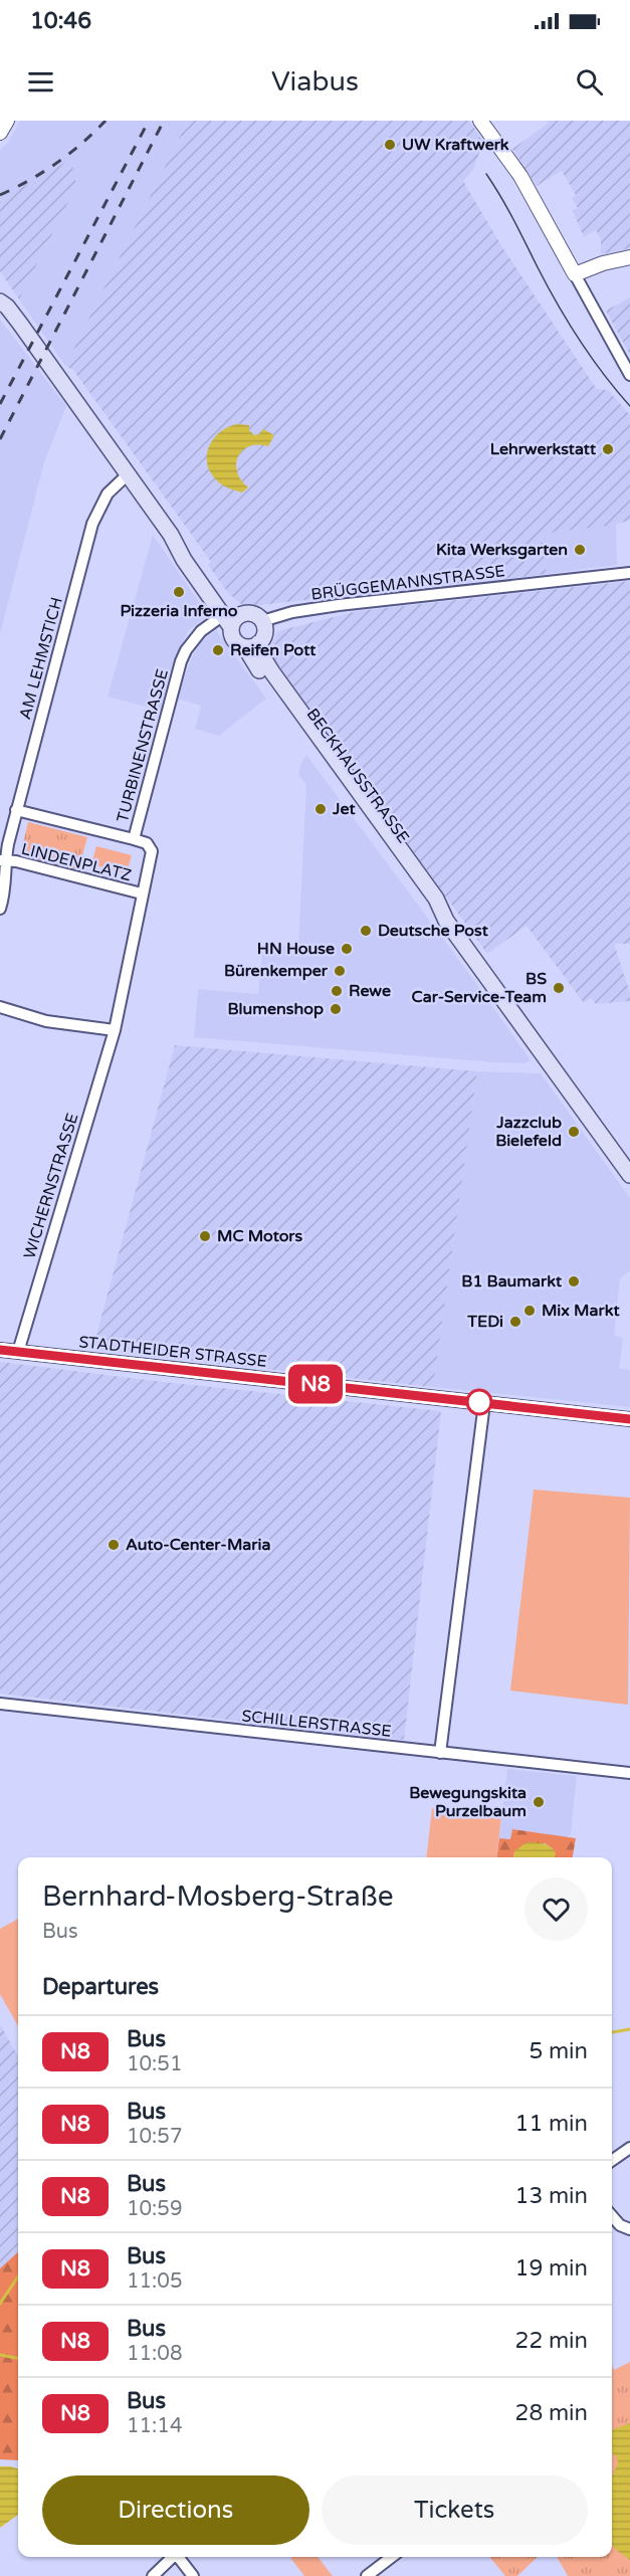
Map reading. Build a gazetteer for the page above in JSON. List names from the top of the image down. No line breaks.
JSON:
{"streets":{"main road":["BECKHAUSSTRASSE"],"street":["BRÜGGEMANNSTRASSE","AM LEHMSTICH","TURBINENSTRASSE","LINDENPLATZ","WICHERNSTRASSE","STADTHEIDER STRASSE","SCHILLERSTRASSE"]},"crossings":[["BRÜGGEMANNSTRASSE","TURBINENSTRASSE"],["BRÜGGEMANNSTRASSE","BECKHAUSSTRASSE"],["AM LEHMSTICH","LINDENPLATZ"],["TURBINENSTRASSE","BECKHAUSSTRASSE"],["TURBINENSTRASSE","LINDENPLATZ"],["TURBINENSTRASSE","WICHERNSTRASSE"],["WICHERNSTRASSE","STADTHEIDER STRASSE"]],"places":["UW Kraftwerk","Lehrwerkstatt","Kita Werksgarten","Pizzeria Inferno","Reifen Pott","Jet","Deutsche Post","HN House","Bürenkemper","BS Car-Service-Team","Rewe","Blumenshop","Jazzclub Bielefeld","MC Motors","B1 Baumarkt","Mix Markt","TEDi","Auto-Center-Maria","Bewegungskita Purzelbaum"],"lines":["bus line N8"],"page":{"status":"10:46","header":"Viabus","on_map":"N8","heading":[["Bernhard-Mosberg-Straße","Bus"],"Departures"],"list":[{"mark":"N8","name":"Bus","note":"10:51","value":"5 min"},{"mark":"N8","name":"Bus","note":"10:57","value":"11 min"},{"mark":"N8","name":"Bus","note":"10:59","value":"13 min"},{"mark":"N8","name":"Bus","note":"11:05","value":"19 min"},{"mark":"N8","name":"Bus","note":"11:08","value":"22 min"},{"mark":"N8","name":"Bus","note":"11:14","value":"28 min"}],"buttons":["Directions","Tickets"]}}
